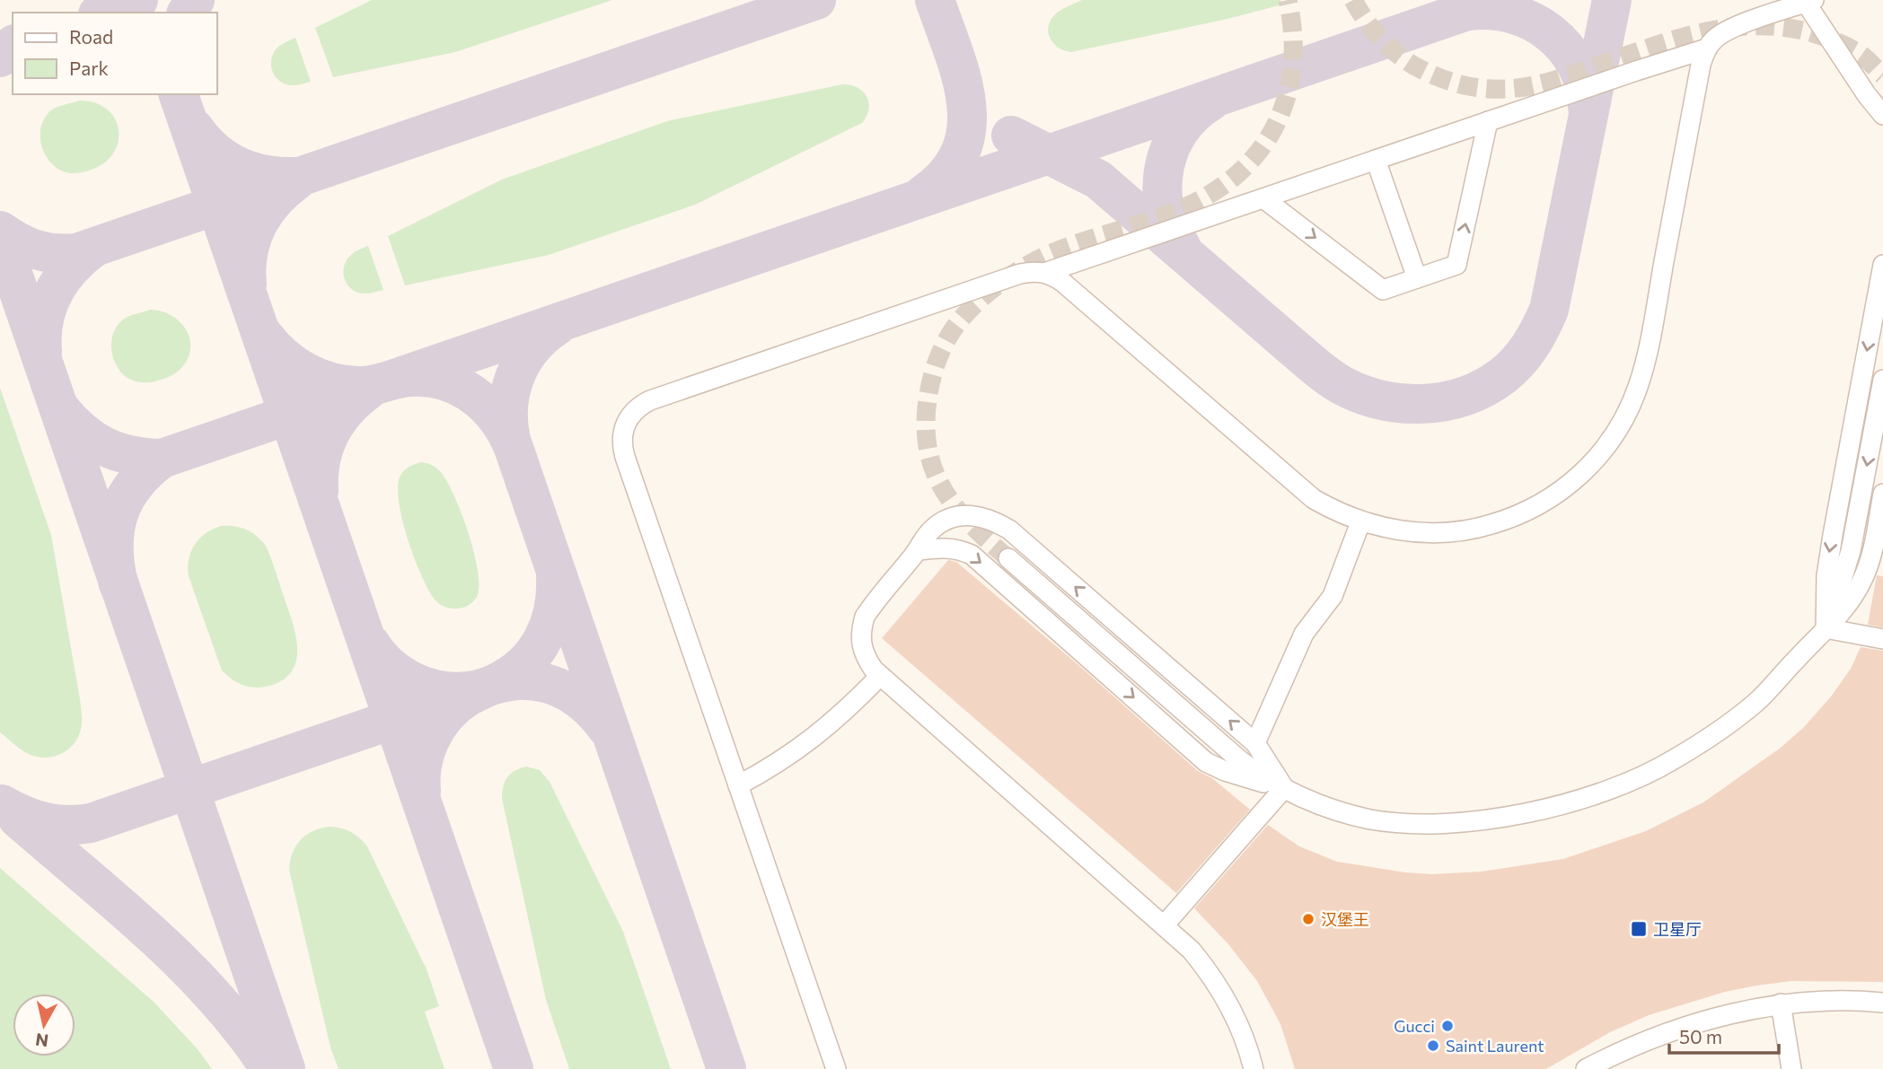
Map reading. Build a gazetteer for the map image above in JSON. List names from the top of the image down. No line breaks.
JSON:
{"places":{"other":["汉堡王","Gucci","Saint Laurent"],"transit":["卫星厅"]},"legend":["Road","Park"],"scale_bar":"50 m","north":"bottom"}
